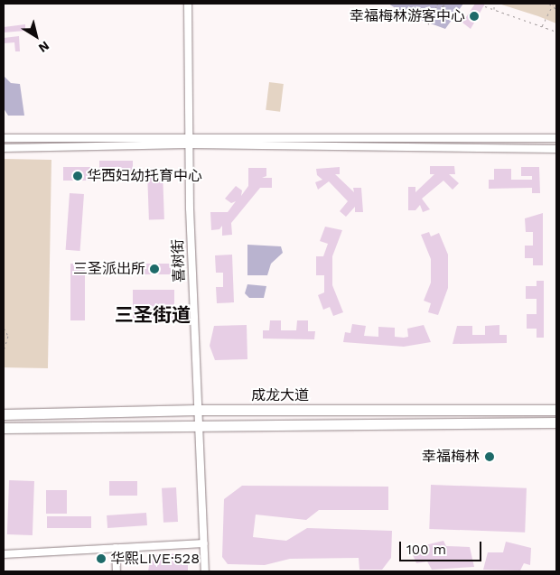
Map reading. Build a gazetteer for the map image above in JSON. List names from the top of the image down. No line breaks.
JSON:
{"streets":{"highway":["成龙大道"],"street":["喜树街"]},"crossings":[["喜树街","成龙大道"]],"districts":["三圣街道"],"places":["幸福梅林游客中心","华西妇幼托育中心","三圣派出所","幸福梅林","华熙LIVE·528"],"scale_bar":"100 m","north":"bottom right"}
